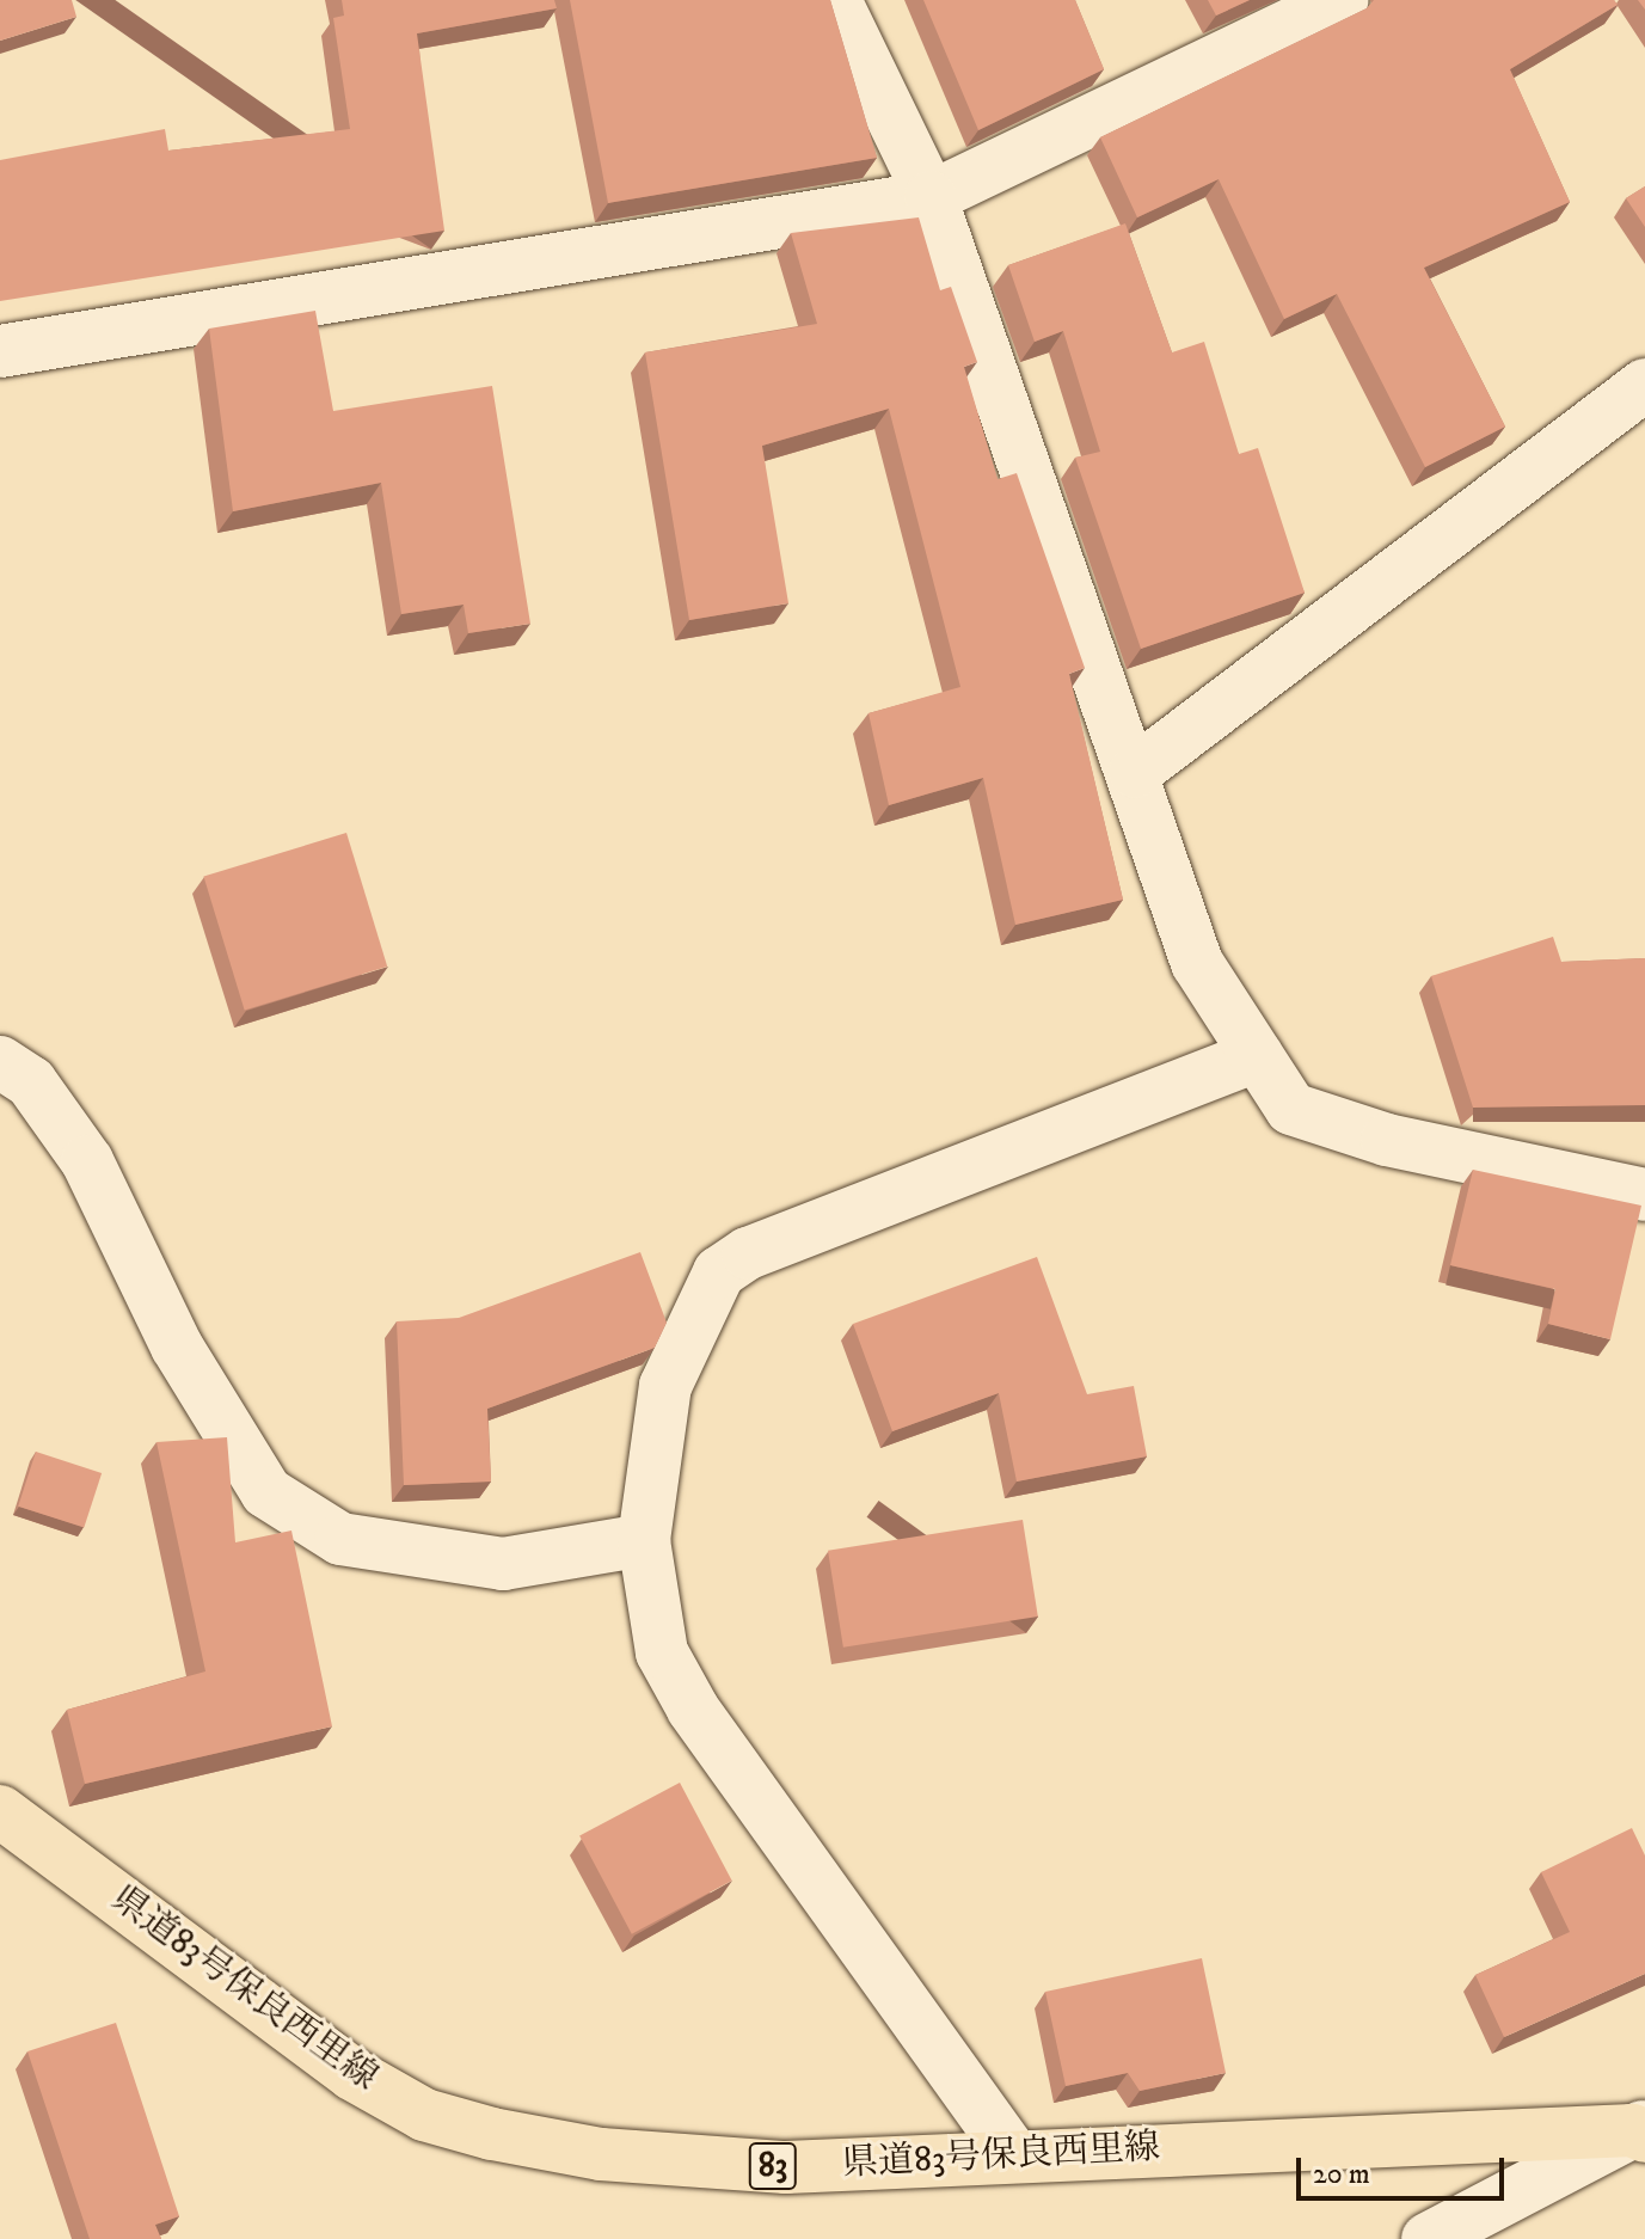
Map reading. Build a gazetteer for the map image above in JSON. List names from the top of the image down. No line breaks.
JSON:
{"streets":{"main road":["県道83号保良西里線","83"]},"scale_bar":"20 m"}
